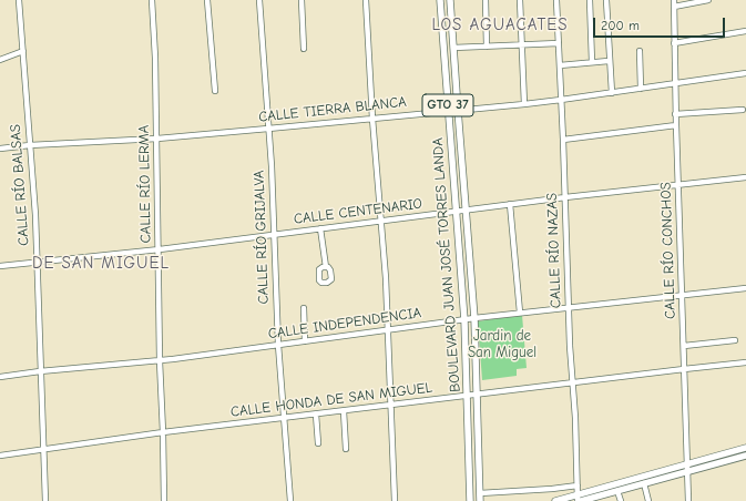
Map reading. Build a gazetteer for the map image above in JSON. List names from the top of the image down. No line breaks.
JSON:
{"streets":{"main road":["GTO 37","BOULEVARD JUAN JOSÉ TORRES LANDA"],"street":["CALLE TIERRA BLANCA","CALLE RÍO LERMA","CALLE RÍO BALSAS","CALLE CENTENARIO","CALLE RÍO GRIJALVA","CALLE RÍO NAZAS","CALLE RÍO CONCHOS","CALLE INDEPENDENCIA","CALLE HONDA DE SAN MIGUEL"]},"crossings":[["CALLE TIERRA BLANCA","CALLE RÍO LERMA"],["CALLE TIERRA BLANCA","CALLE RÍO BALSAS"],["CALLE TIERRA BLANCA","CALLE RÍO GRIJALVA"],["CALLE TIERRA BLANCA","CALLE RÍO NAZAS"],["CALLE TIERRA BLANCA","CALLE RÍO CONCHOS"],["CALLE TIERRA BLANCA","BOULEVARD JUAN JOSÉ TORRES LANDA"],["CALLE RÍO LERMA","CALLE CENTENARIO"],["CALLE RÍO LERMA","CALLE INDEPENDENCIA"],["CALLE RÍO LERMA","CALLE HONDA DE SAN MIGUEL"],["CALLE RÍO BALSAS","CALLE CENTENARIO"],["CALLE RÍO BALSAS","CALLE INDEPENDENCIA"],["CALLE RÍO BALSAS","CALLE HONDA DE SAN MIGUEL"],["CALLE CENTENARIO","CALLE RÍO GRIJALVA"],["CALLE CENTENARIO","CALLE RÍO NAZAS"],["CALLE CENTENARIO","CALLE RÍO CONCHOS"],["CALLE CENTENARIO","BOULEVARD JUAN JOSÉ TORRES LANDA"],["CALLE RÍO GRIJALVA","CALLE INDEPENDENCIA"],["CALLE RÍO GRIJALVA","CALLE HONDA DE SAN MIGUEL"],["CALLE RÍO NAZAS","CALLE INDEPENDENCIA"],["CALLE RÍO NAZAS","CALLE HONDA DE SAN MIGUEL"],["CALLE RÍO CONCHOS","CALLE INDEPENDENCIA"],["CALLE RÍO CONCHOS","CALLE HONDA DE SAN MIGUEL"],["BOULEVARD JUAN JOSÉ TORRES LANDA","CALLE INDEPENDENCIA"],["BOULEVARD JUAN JOSÉ TORRES LANDA","CALLE HONDA DE SAN MIGUEL"]],"districts":["LOS AGUACATES","DE SAN MIGUEL"],"parks":["Jardin de San Miguel"],"scale_bar":"200 m"}
